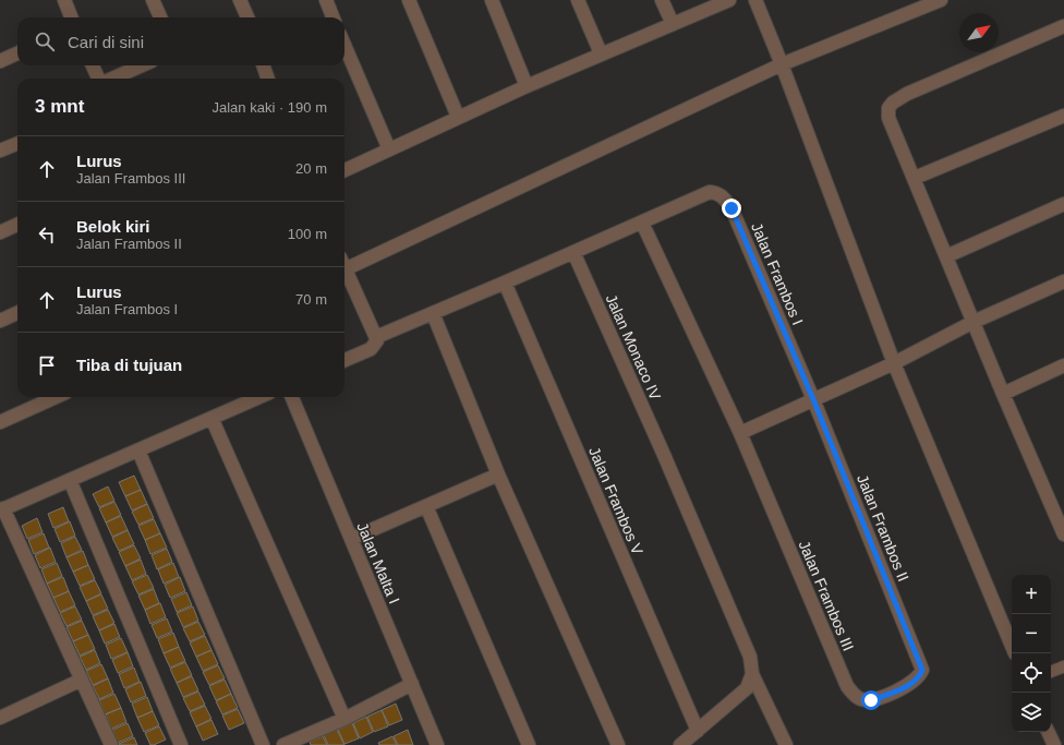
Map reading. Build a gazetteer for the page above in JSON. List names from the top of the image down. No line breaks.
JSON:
{"streets":{"street":["Jalan Frambos I","Jalan Monaco IV","Jalan Frambos V","Jalan Frambos II","Jalan Malta I","Jalan Frambos III"]},"crossings":[["Jalan Frambos I","Jalan Monaco IV"],["Jalan Frambos I","Jalan Frambos V"],["Jalan Frambos I","Jalan Frambos II"],["Jalan Frambos I","Jalan Frambos III"],["Jalan Frambos II","Jalan Frambos III"]],"north":"top right","page":{"search":"Cari di sini","heading":["3 mnt","Jalan kaki · 190 m"],"list":[["Lurus","Jalan Frambos III","20 m"],["Belok kiri","Jalan Frambos II","100 m"],["Lurus","Jalan Frambos I","70 m"],"Tiba di tujuan"],"map_buttons":["+","−"]}}
